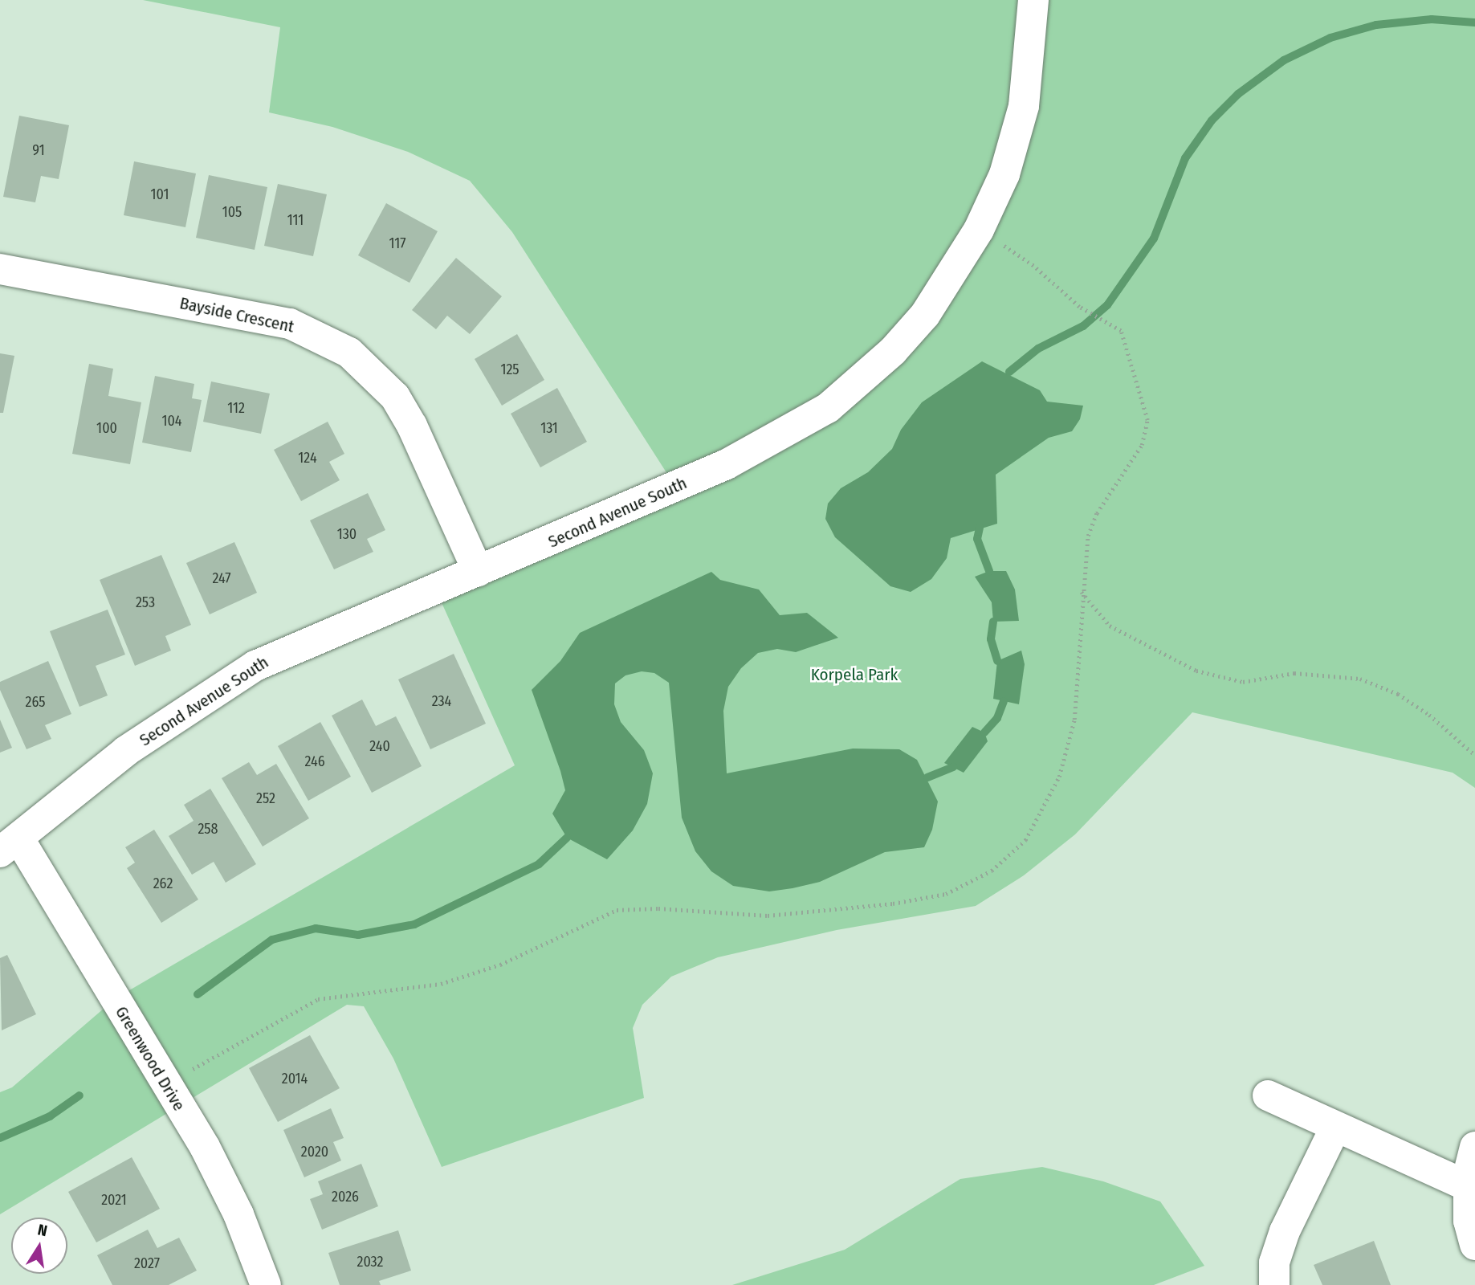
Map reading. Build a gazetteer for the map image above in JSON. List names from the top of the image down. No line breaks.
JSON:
{"streets":{"street":["Bayside Crescent","Second Avenue South","Greenwood Drive"]},"crossings":[["Bayside Crescent","Second Avenue South"],["Second Avenue South","Greenwood Drive"]],"parks":["Korpela Park"],"house_numbers":["91","101","105","111","117","125","112","104","100","131","124","130","247","253","234","265","240","246","252","258","262","2014","2020","2026","2021","2032","2027"],"north":"top"}
